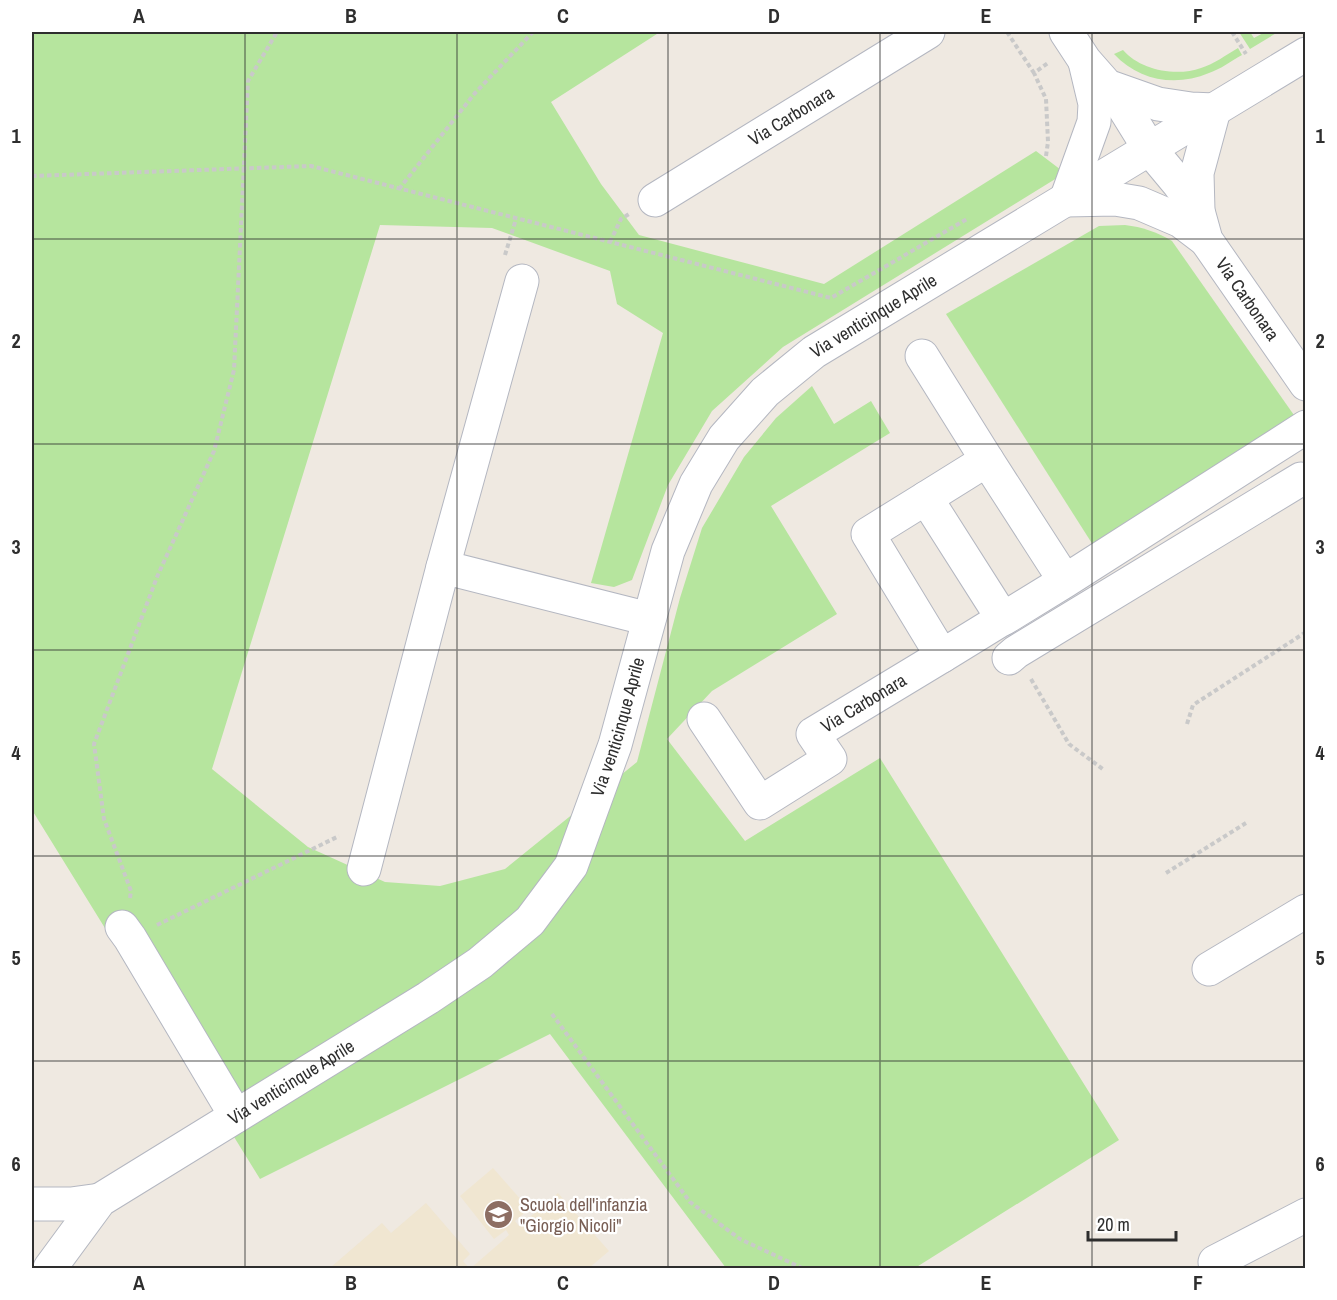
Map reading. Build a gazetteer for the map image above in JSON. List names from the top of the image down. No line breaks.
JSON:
{"streets":{"street":["Via Carbonara","Via venticinque Aprile"]},"crossings":[["Via Carbonara","Via venticinque Aprile"]],"places":{"school or university":["Scuola dell'infanzia \"Giorgio Nicoli\""]},"scale_bar":"20 m","grid":{"columns":["A","B","C","D","E","F"],"rows":["1","2","3","4","5","6"]}}
